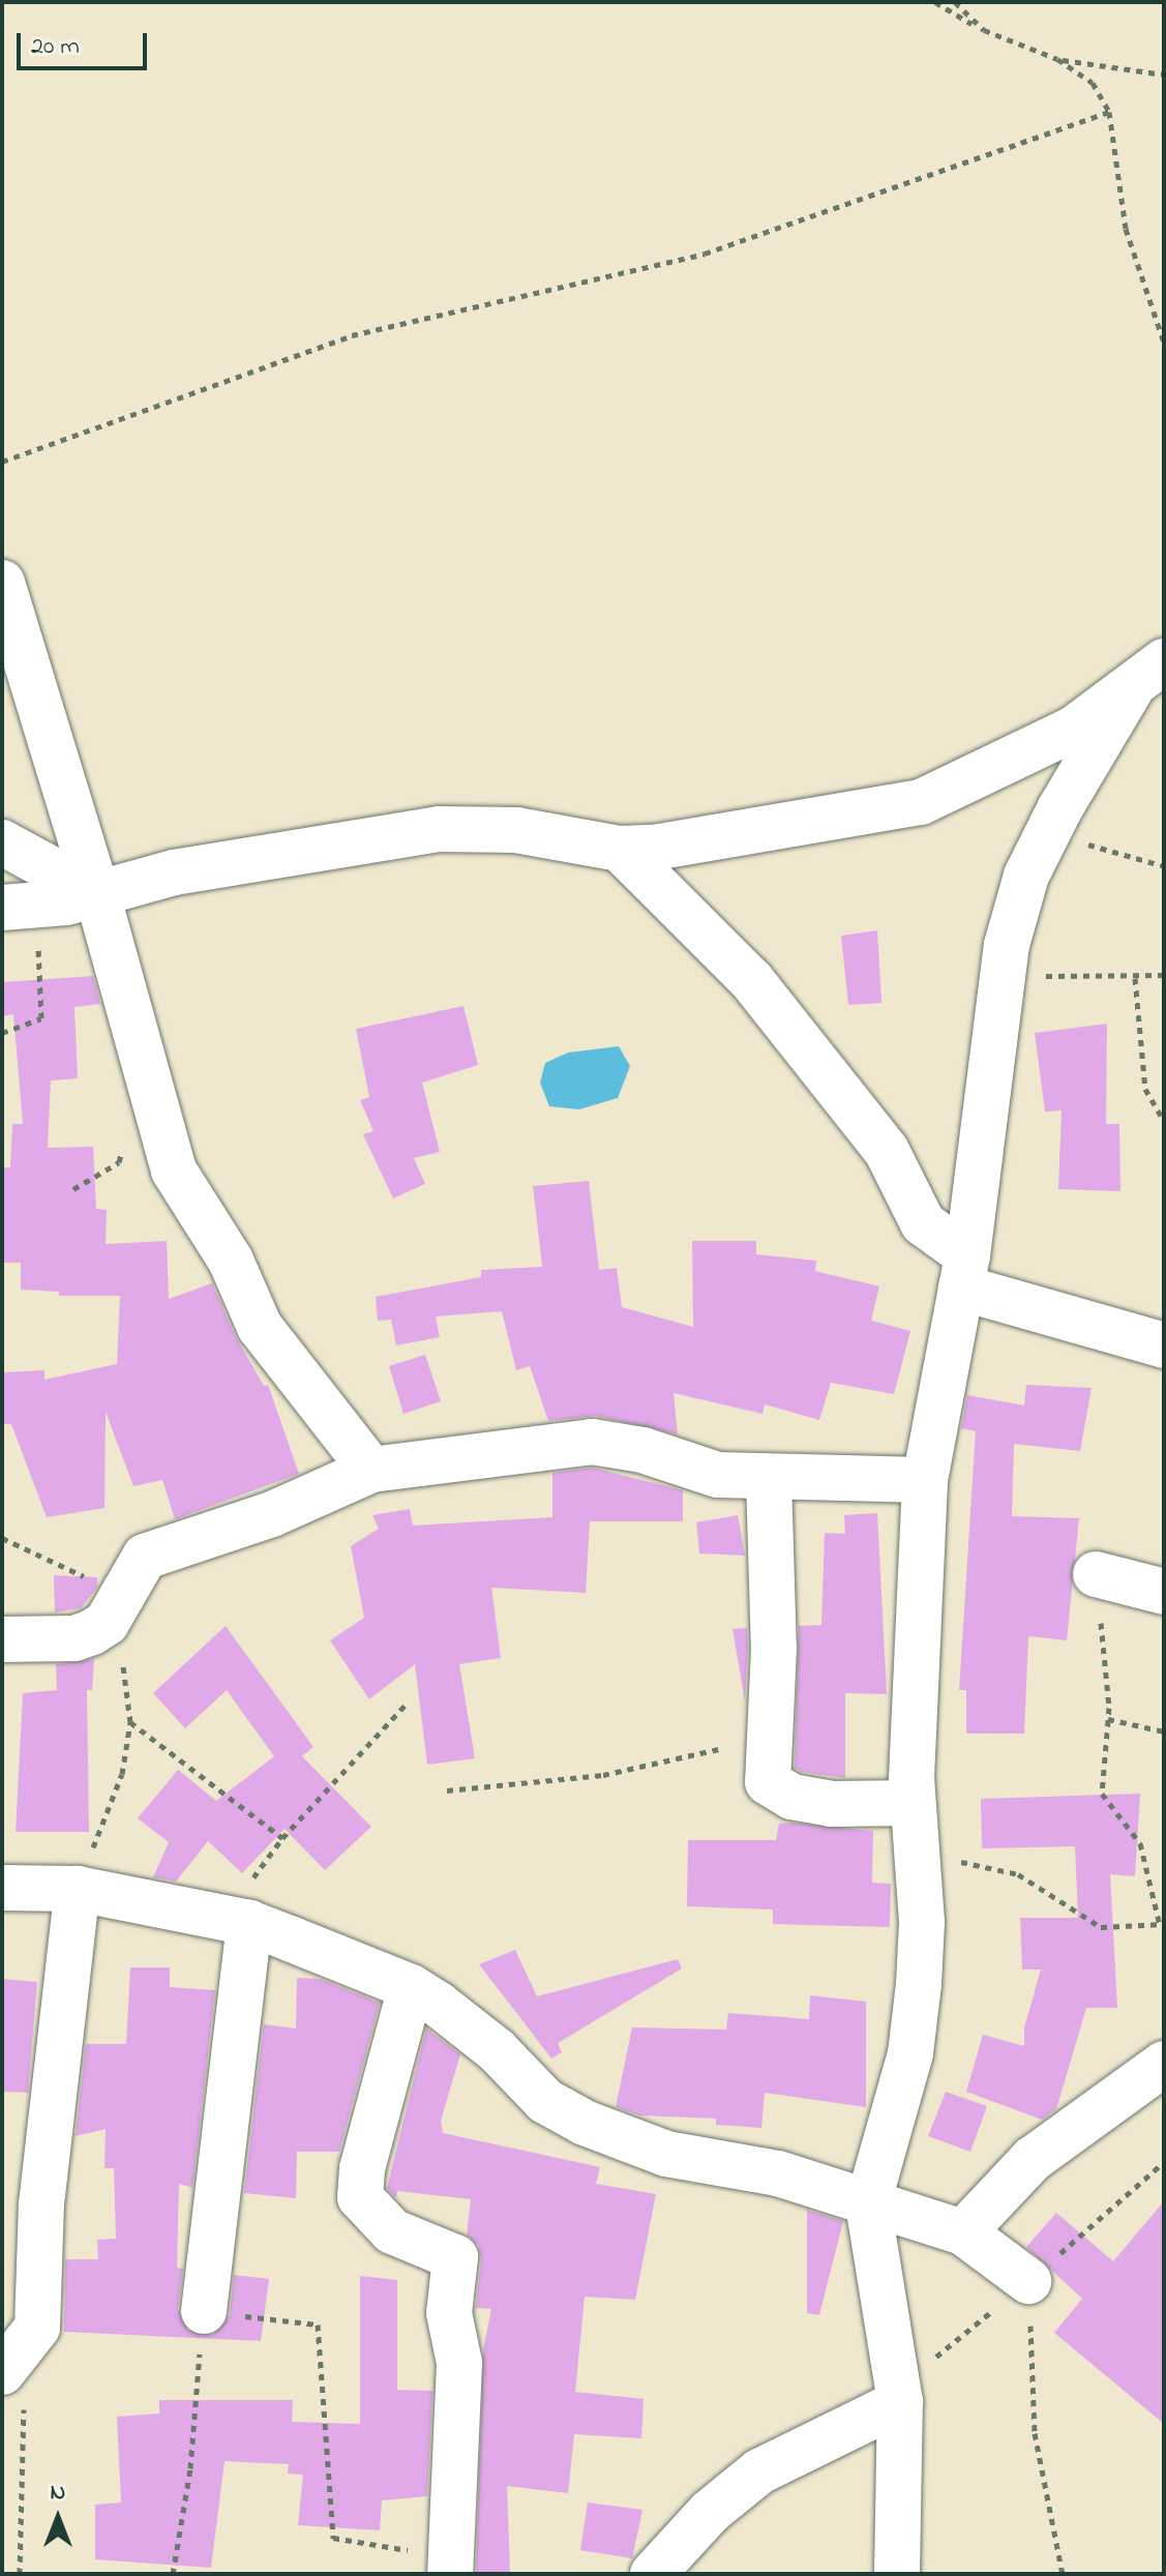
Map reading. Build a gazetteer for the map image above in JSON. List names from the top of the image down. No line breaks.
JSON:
{"scale_bar":"20 m","north":"top"}
